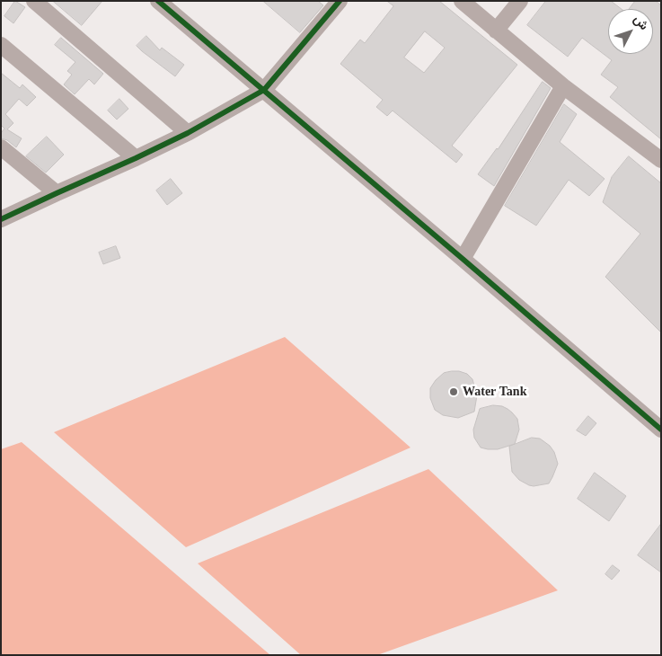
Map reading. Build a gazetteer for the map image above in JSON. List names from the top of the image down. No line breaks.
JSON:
{"places":["Water Tank"],"north":"top right"}
